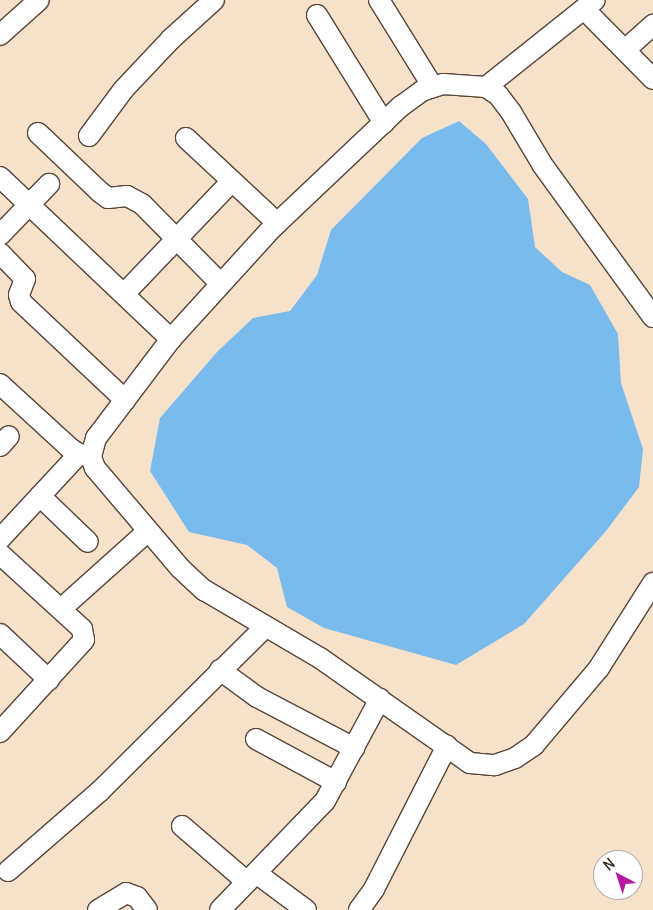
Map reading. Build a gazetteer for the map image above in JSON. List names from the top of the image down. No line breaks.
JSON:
{"north":"top left"}
